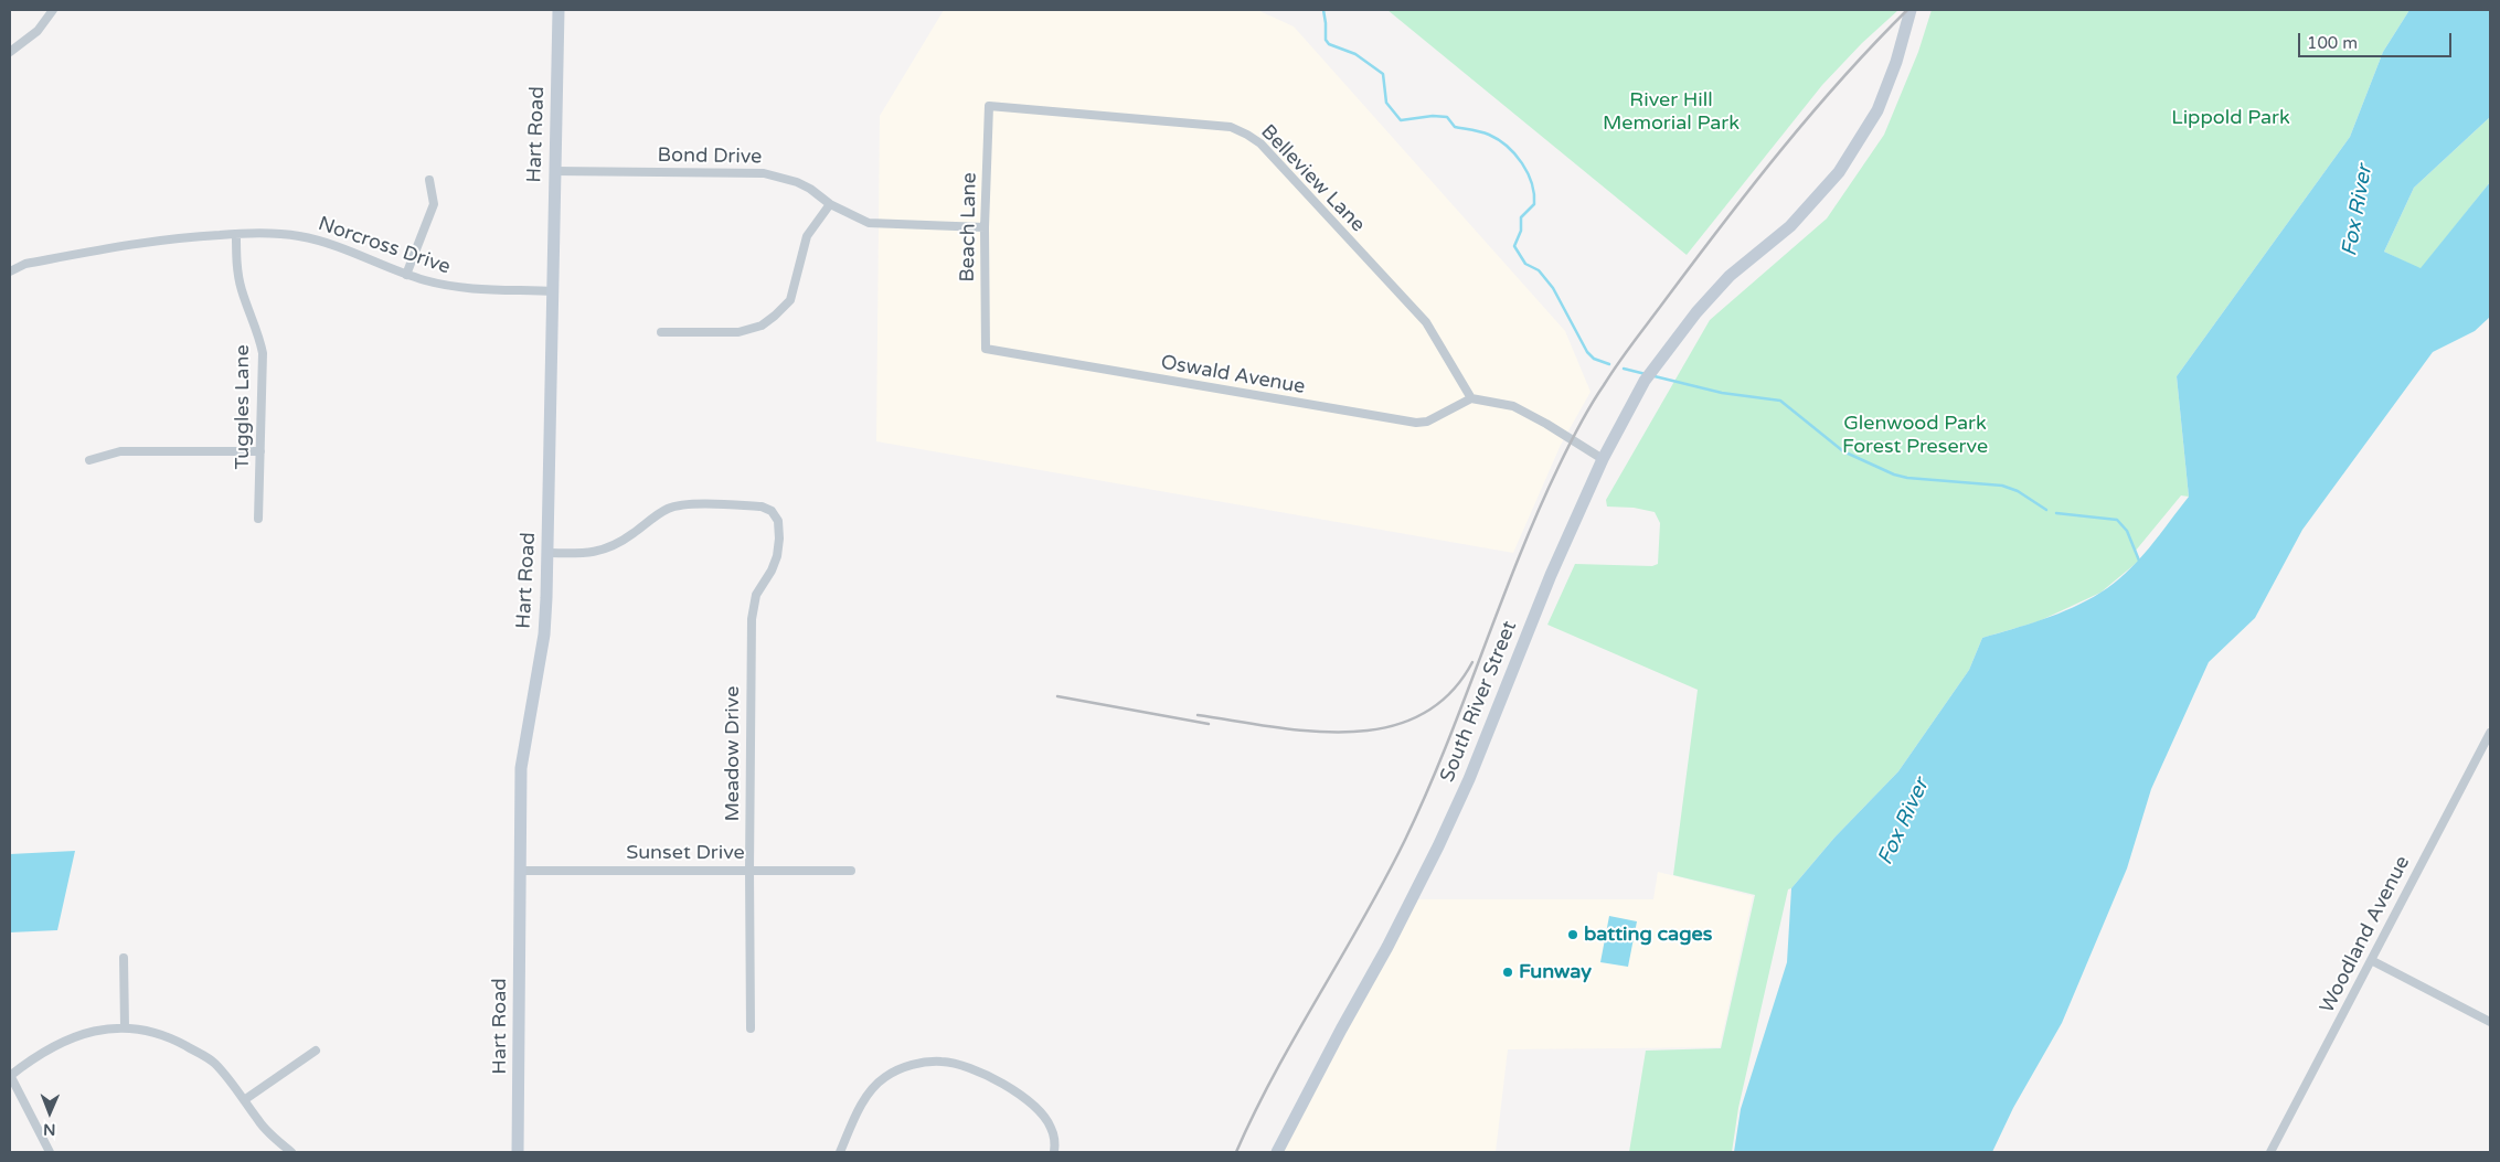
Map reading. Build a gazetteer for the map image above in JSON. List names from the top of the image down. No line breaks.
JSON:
{"streets":{"main road":["Hart Road","South River Street"],"street":["Bond Drive","Belleview Lane","Beach Lane","Norcross Drive","Oswald Avenue","Tuggles Lane","Meadow Drive","Sunset Drive","Woodland Avenue"]},"crossings":[["Hart Road","Bond Drive"],["Hart Road","Norcross Drive"],["Hart Road","Meadow Drive"],["Hart Road","Sunset Drive"],["Bond Drive","Beach Lane"],["Belleview Lane","Beach Lane"],["Belleview Lane","Oswald Avenue"],["Beach Lane","Oswald Avenue"],["Norcross Drive","Tuggles Lane"],["Meadow Drive","Sunset Drive"]],"water":["Fox River"],"parks":["River Hill Memorial Park","Lippold Park","Glenwood Park Forest Preserve"],"places":["batting cages","Funway"],"scale_bar":"100 m","north":"bottom"}
